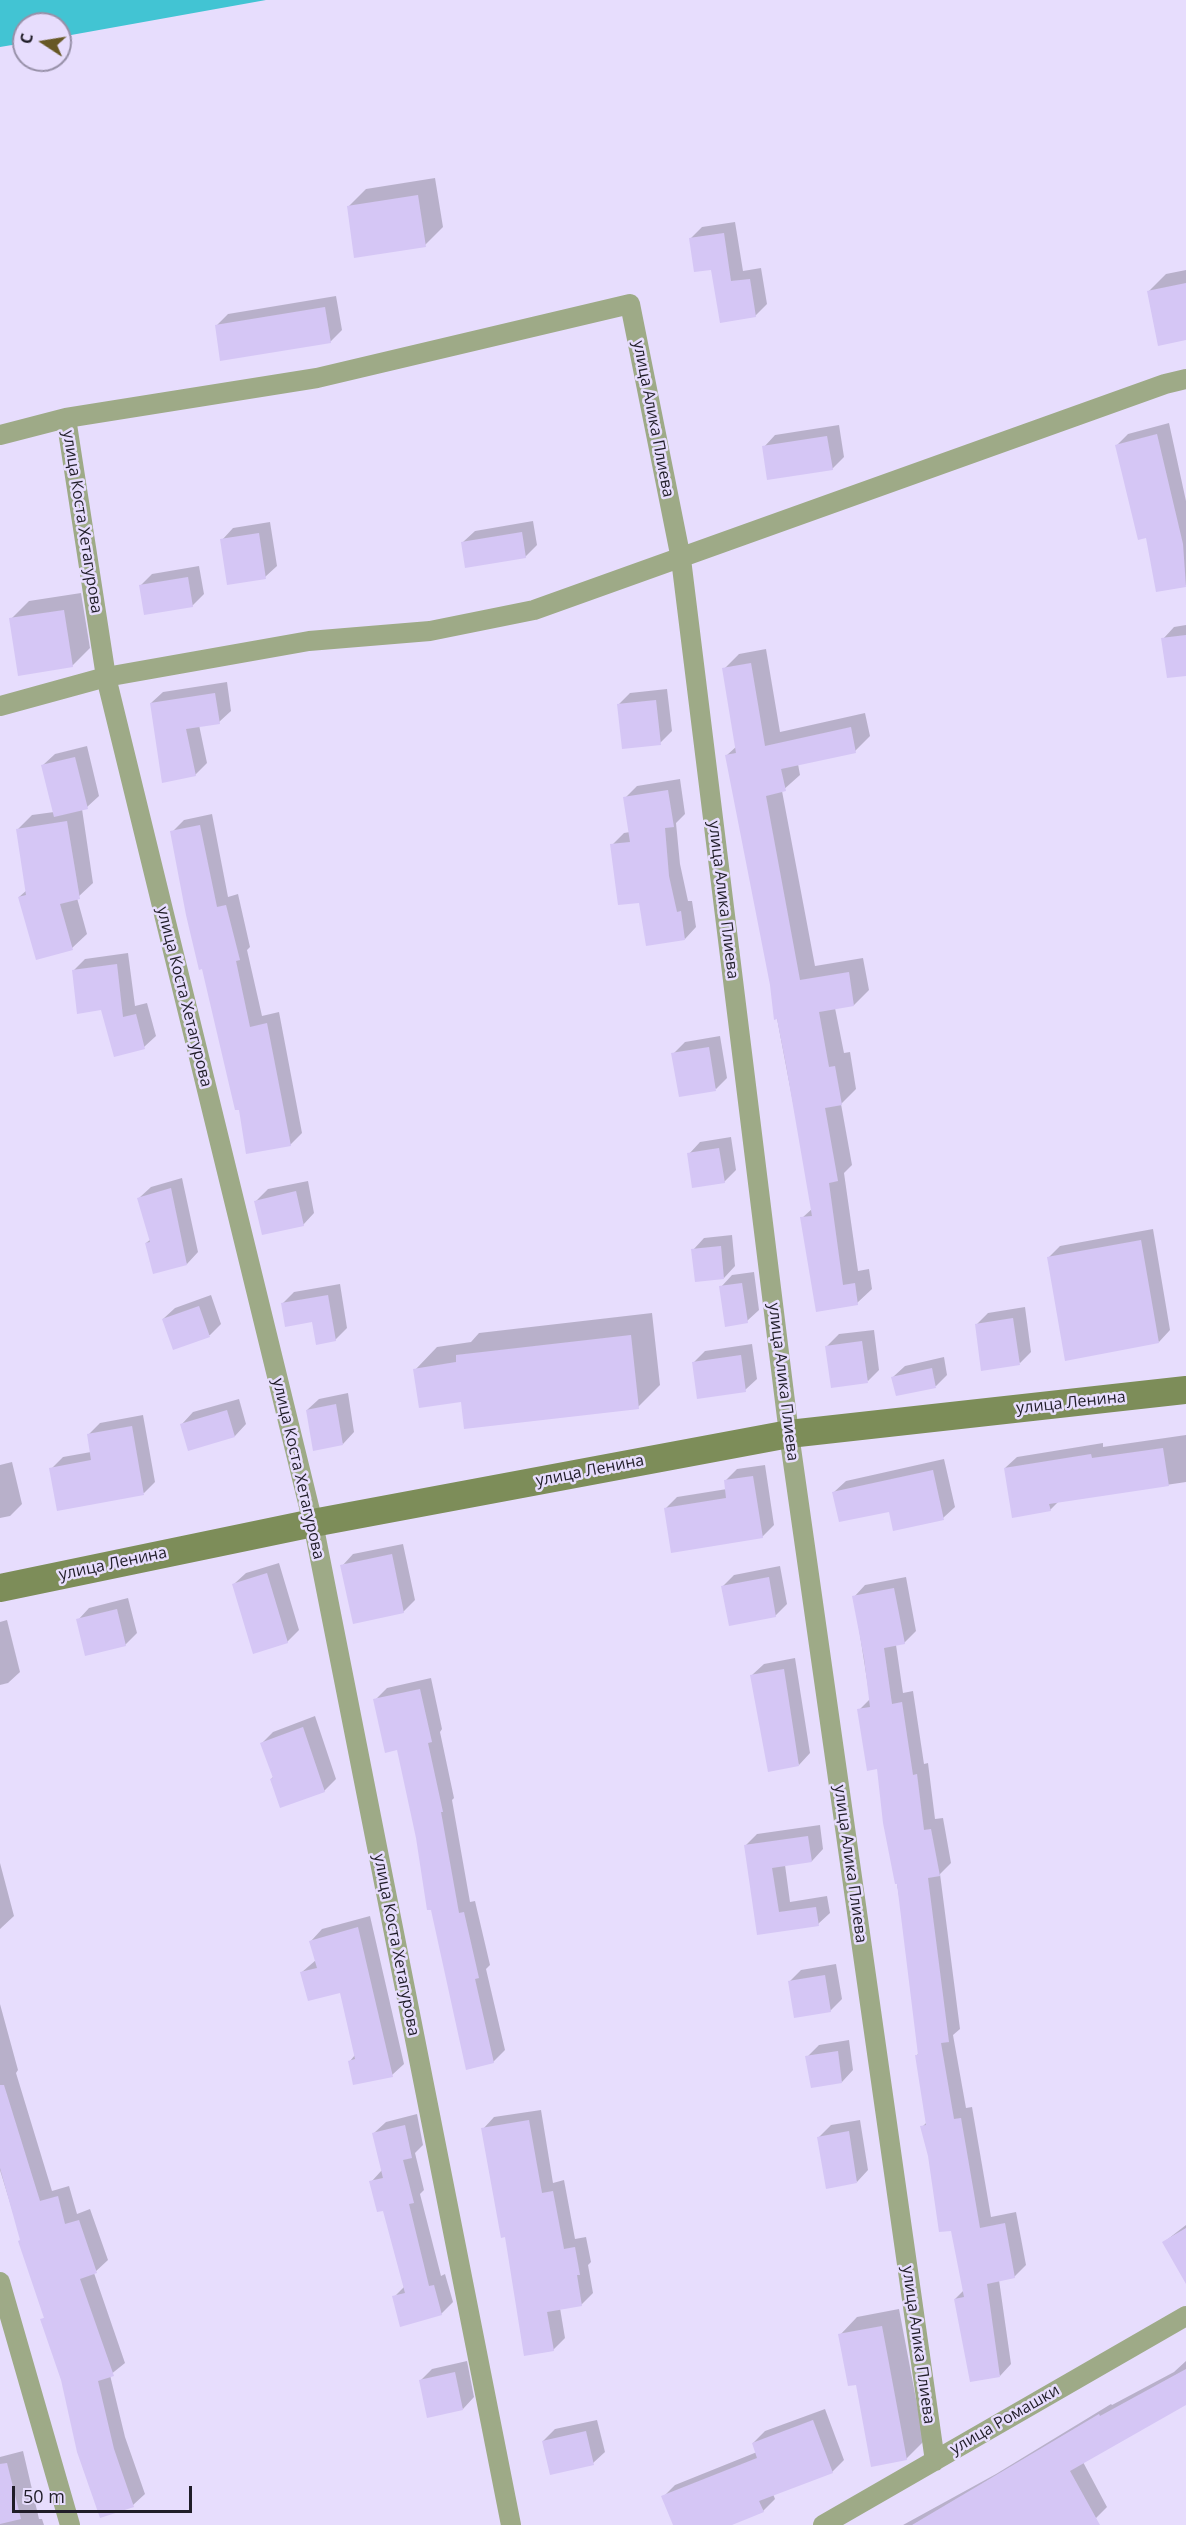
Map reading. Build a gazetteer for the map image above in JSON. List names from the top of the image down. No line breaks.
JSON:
{"streets":{"street":["улица Алика Плиева","улица Коста Хетагурова","улица Ленина","улица Ромашки"]},"crossings":[["улица Алика Плиева","улица Коста Хетагурова"],["улица Алика Плиева","улица Ленина"],["улица Алика Плиева","улица Ромашки"],["улица Коста Хетагурова","улица Ленина"]],"scale_bar":"50 m","north":"left"}
